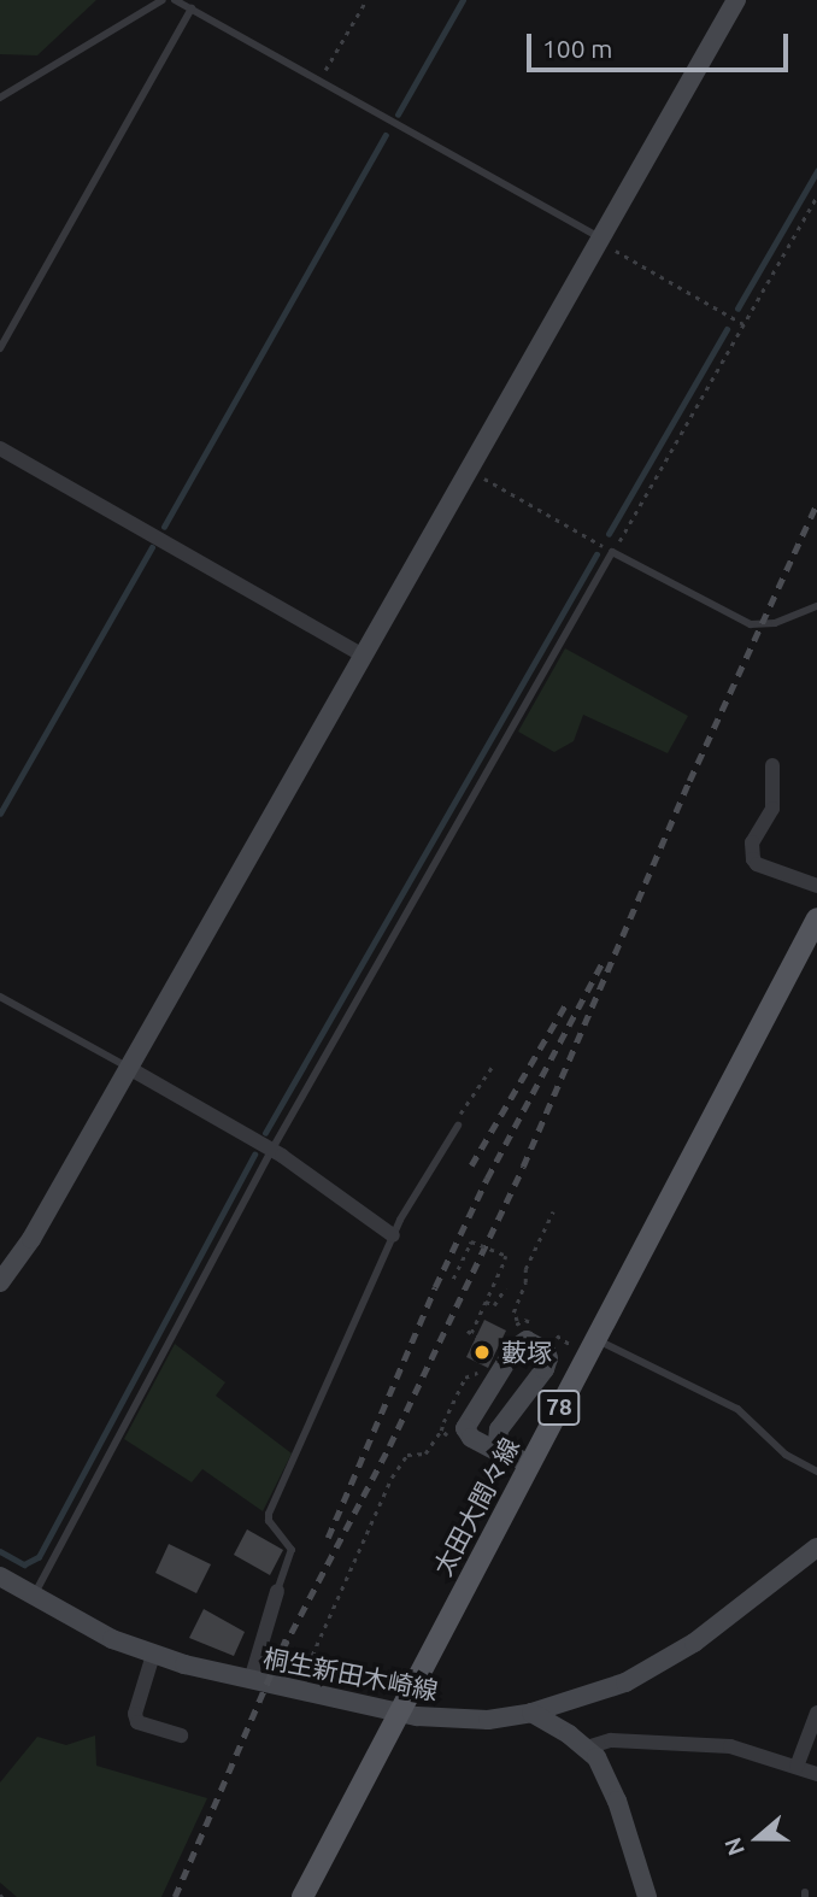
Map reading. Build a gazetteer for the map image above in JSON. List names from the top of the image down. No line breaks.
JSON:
{"streets":{"main road":["78","太田大間々線"],"street":["桐生新田木崎線"]},"crossings":[["太田大間々線","桐生新田木崎線"]],"places":["藪塚"],"scale_bar":"100 m","north":"left"}
